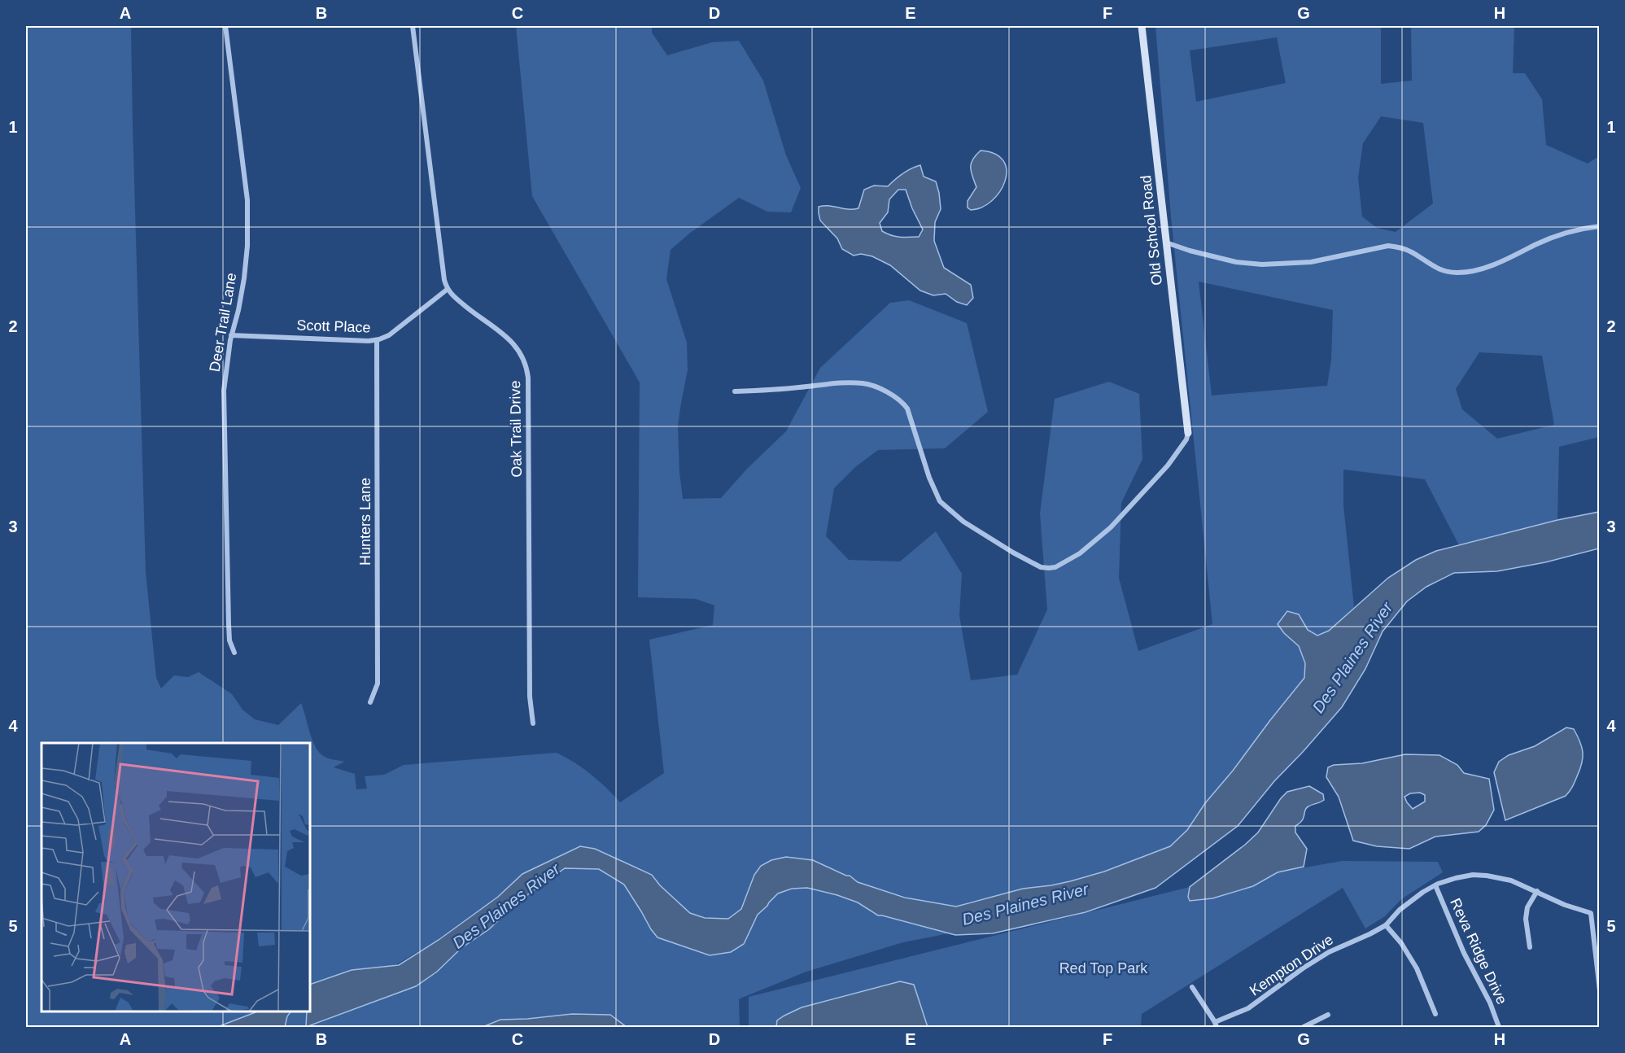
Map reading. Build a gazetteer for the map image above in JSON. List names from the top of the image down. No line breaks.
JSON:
{"streets":{"street":["Old School Road","Deer Trail Lane","Scott Place","Oak Trail Drive","Hunters Lane","Reva Ridge Drive","Kempton Drive"]},"crossings":[["Deer Trail Lane","Scott Place"],["Scott Place","Oak Trail Drive"],["Scott Place","Hunters Lane"],["Reva Ridge Drive","Kempton Drive"]],"water":["Des Plaines River"],"parks":["Red Top Park"],"grid":{"columns":["A","B","C","D","E","F","G","H"],"rows":["1","2","3","4","5"]}}
